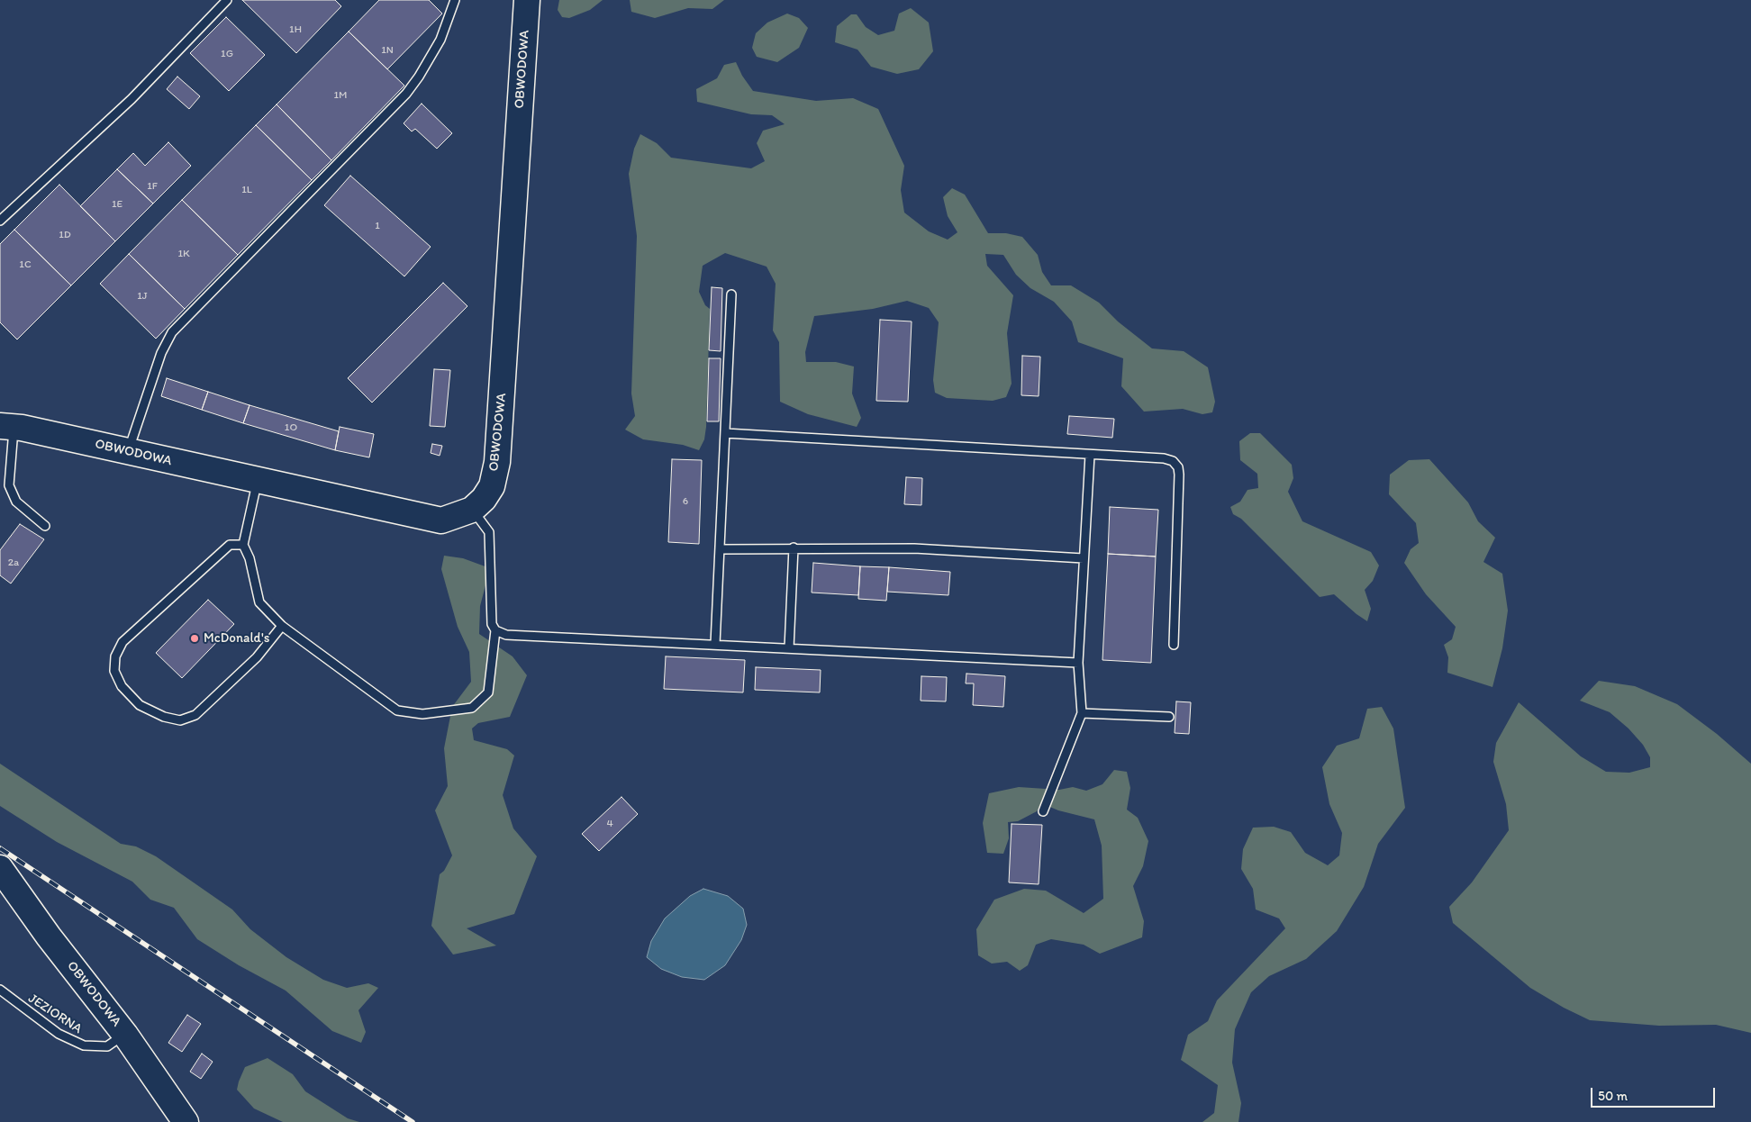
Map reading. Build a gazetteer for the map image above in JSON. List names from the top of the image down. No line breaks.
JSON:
{"streets":{"main road":["OBWODOWA"],"lane":["JEZIORNA"]},"crossings":[["OBWODOWA","JEZIORNA"]],"places":["McDonald's"],"house_numbers":["1H","1N","1G","1M","1F","1L","1E","1","1D","1K","1C","1J","1O","6","2a","4"],"scale_bar":"50 m"}
